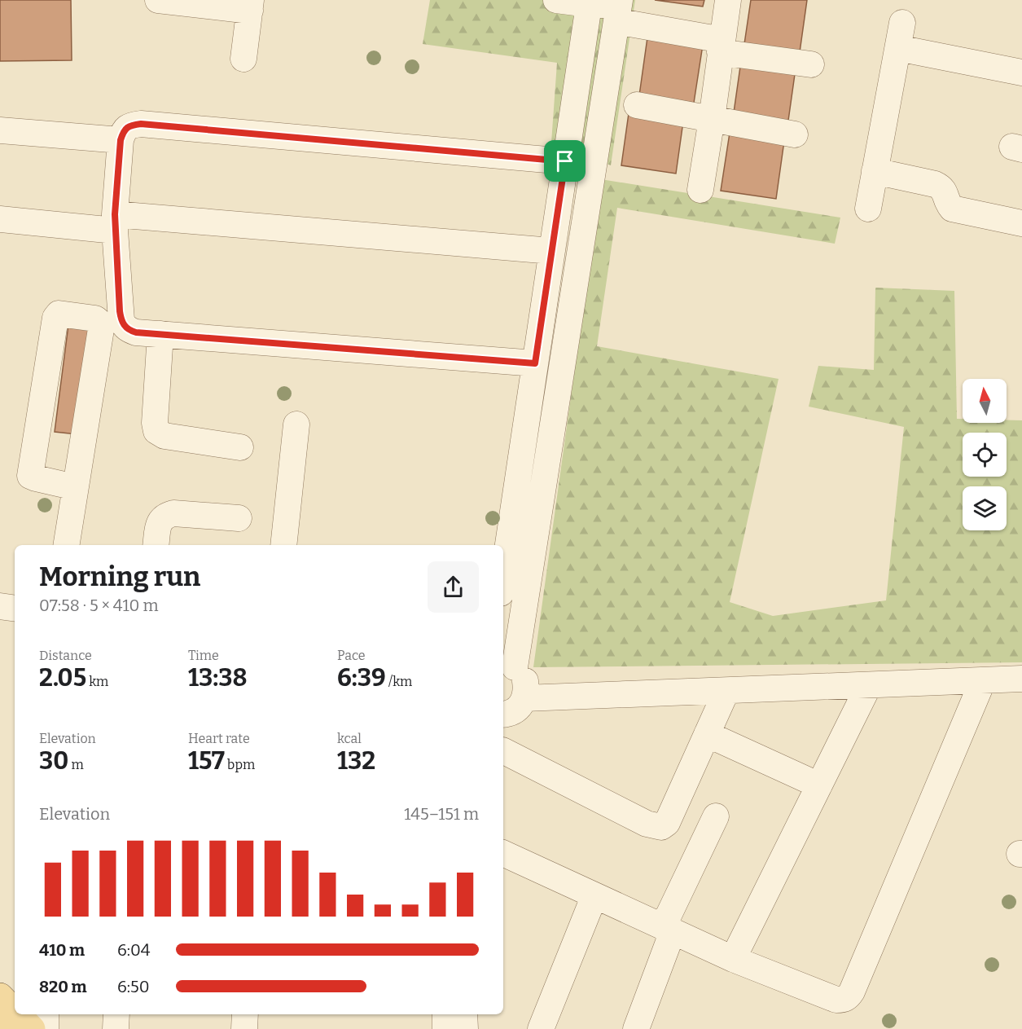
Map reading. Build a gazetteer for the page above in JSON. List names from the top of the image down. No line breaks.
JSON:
{"north":"top","page":{"heading":["Morning run","07:58 · 5 × 410 m"],"stats":[["Distance","2.05 km"],["Time","13:38"],["Pace","6:39 /km"],["Elevation","30 m"],["Heart rate","157 bpm"],["kcal","132"]],"chart":["Elevation","145–151 m"],"list":[{"name":"410 m","note":"6:04"},{"name":"820 m","note":"6:50"}]}}
